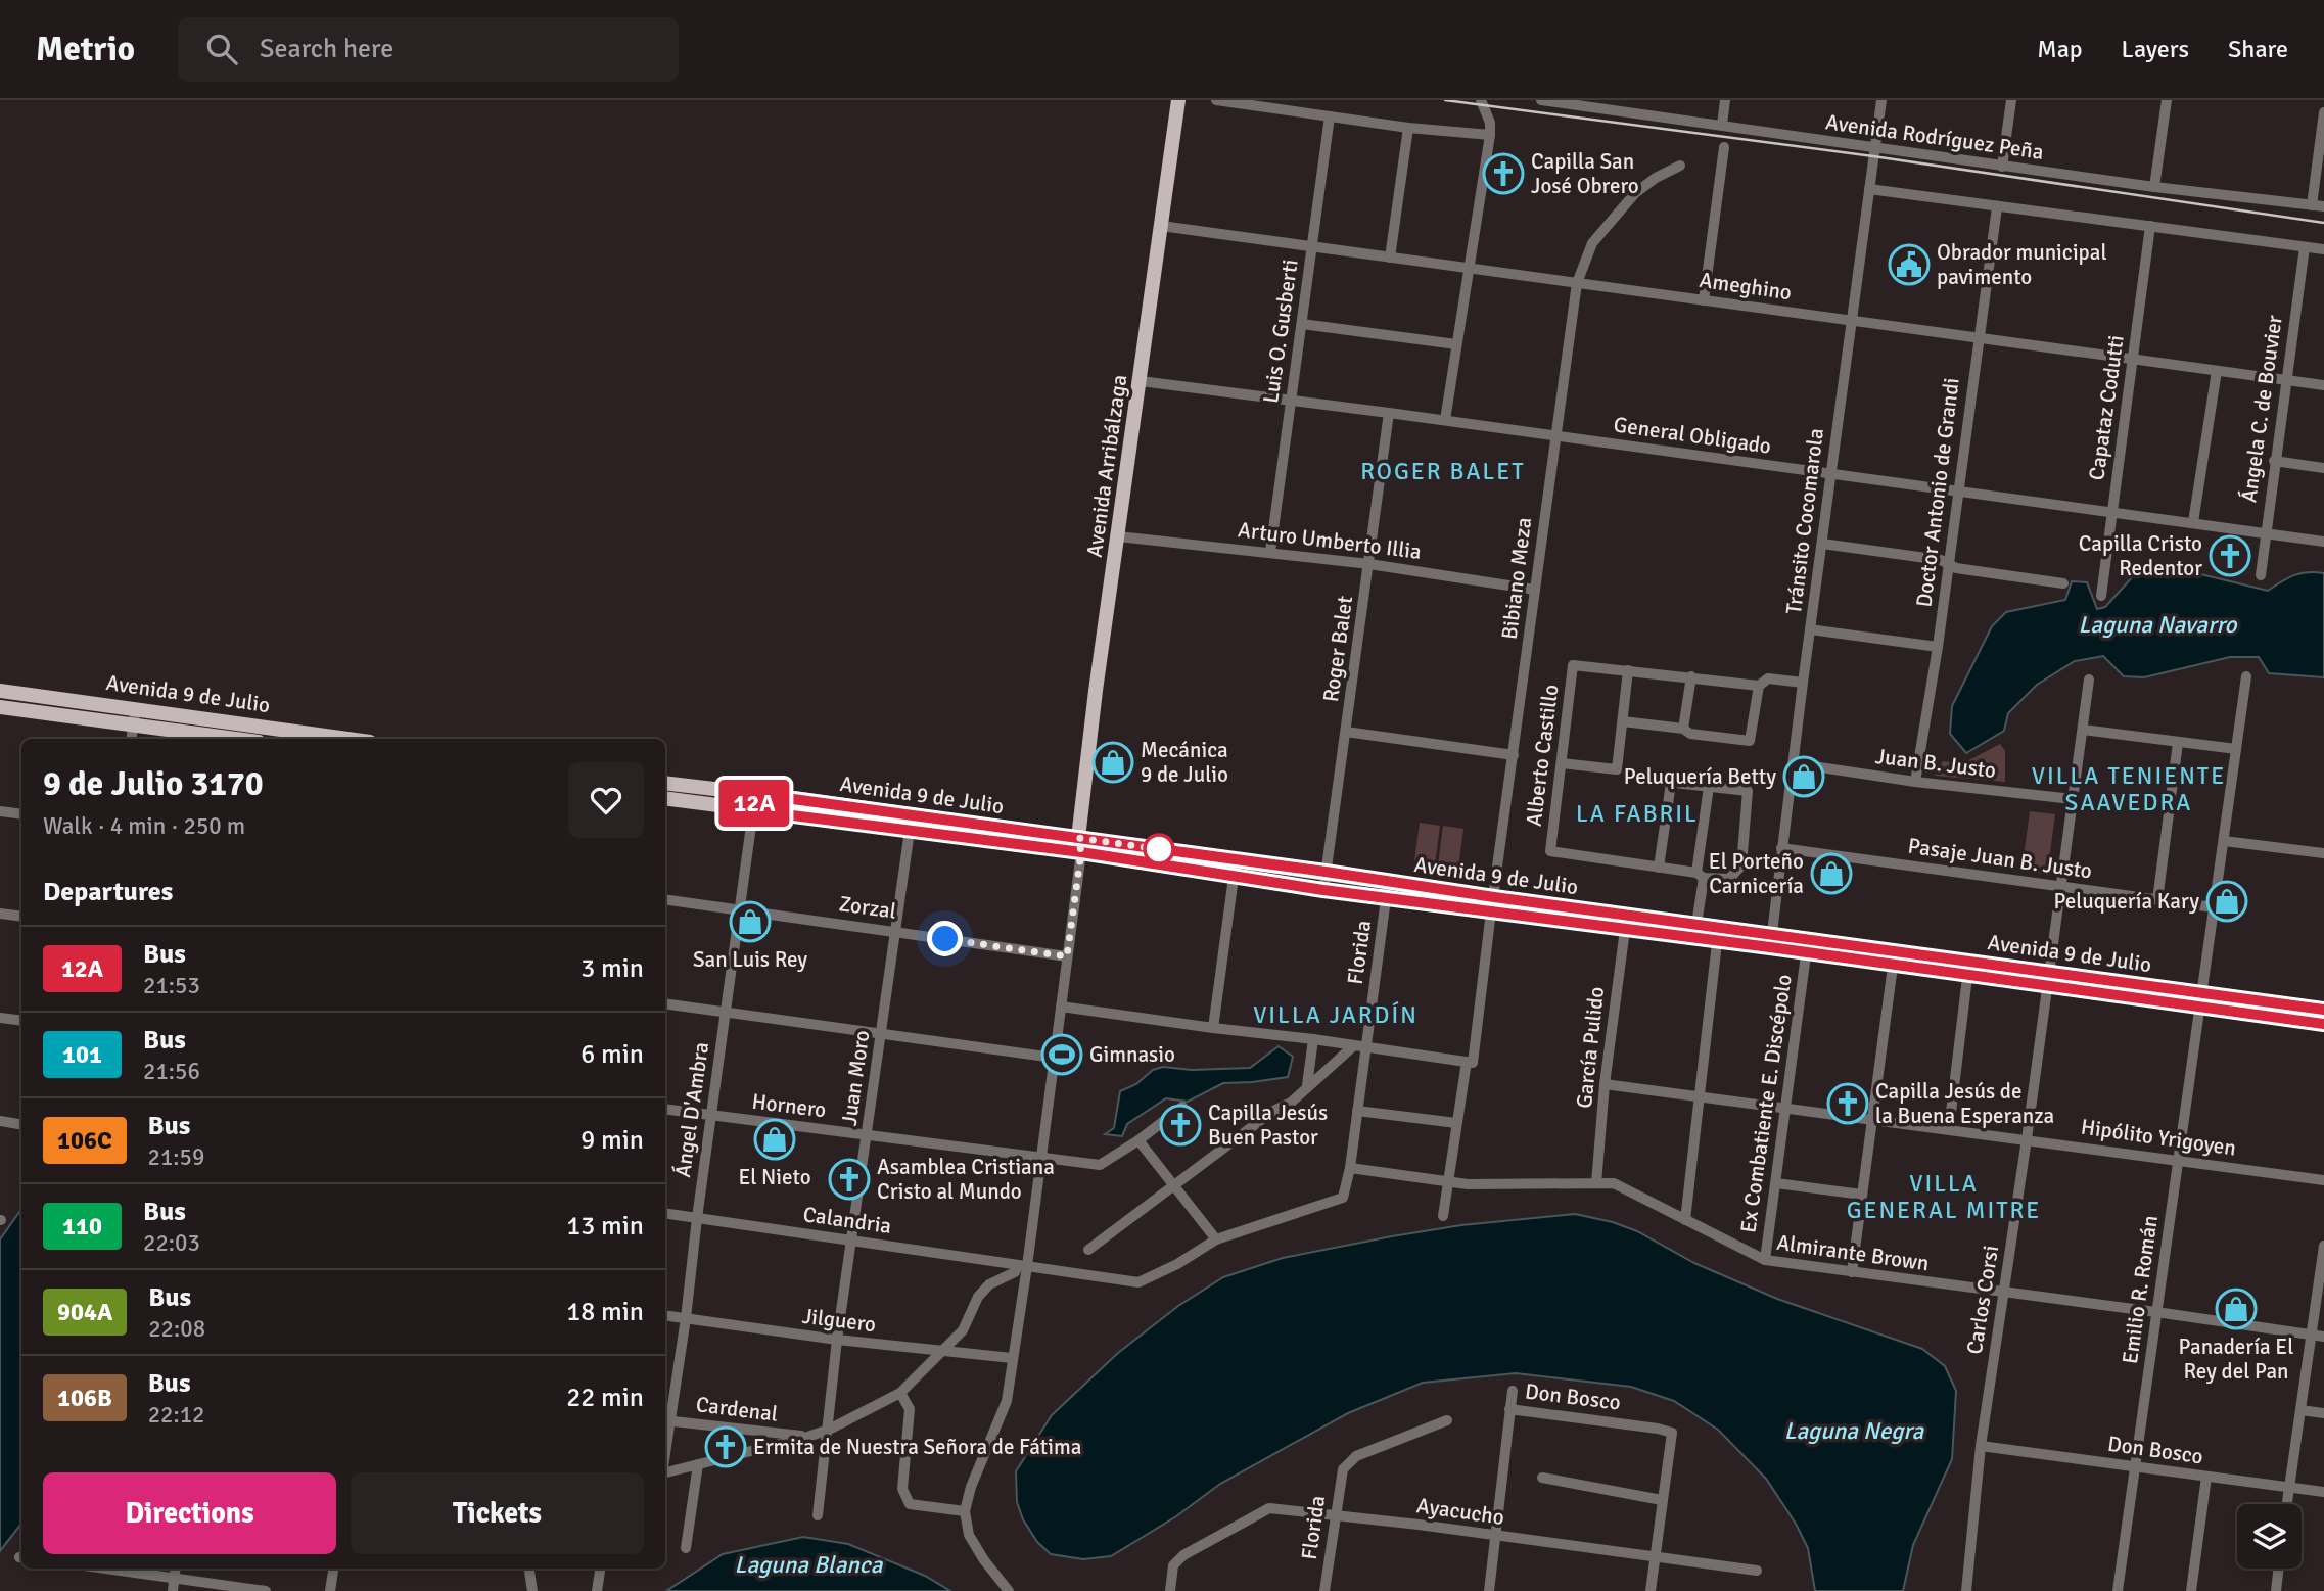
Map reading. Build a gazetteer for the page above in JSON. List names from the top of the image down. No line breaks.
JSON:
{"streets":{"main road":["Avenida Arribálzaga","Avenida 9 de Julio"],"street":["Avenida Rodríguez Peña","Ameghino","Luis O. Gusberti","Capataz Codutti","Ángela C. de Bouvier","General Obligado","Doctor Antonio de Grandi","Tránsito Cocomarola","Arturo Umberto Illia","Bibiano Meza","Roger Balet","Alberto Castillo","Juan B. Justo","Pasaje Juan B. Justo","Zorzal","Florida","García Pulido","Juan Moro","Ex Combatiente E. Discépolo","Hornero","Ángel D'Ambra","Hipólito Yrigoyen","Calandria","Almirante Brown","Emilio R. Román","Carlos Corsi","Jilguero","Don Bosco","Cardenal","Ayacucho"]},"crossings":[["Avenida Rodríguez Peña","Tránsito Cocomarola"],["Ameghino","Luis O. Gusberti"],["Ameghino","Capataz Codutti"],["Ameghino","Ángela C. de Bouvier"],["Ameghino","Avenida Arribálzaga"],["Ameghino","Doctor Antonio de Grandi"],["Ameghino","Tránsito Cocomarola"],["Ameghino","Bibiano Meza"],["Luis O. Gusberti","General Obligado"],["Luis O. Gusberti","Arturo Umberto Illia"],["Capataz Codutti","General Obligado"],["Ángela C. de Bouvier","General Obligado"],["General Obligado","Avenida Arribálzaga"],["General Obligado","Doctor Antonio de Grandi"],["General Obligado","Tránsito Cocomarola"],["General Obligado","Bibiano Meza"],["General Obligado","Roger Balet"],["Avenida Arribálzaga","Arturo Umberto Illia"],["Avenida Arribálzaga","Avenida 9 de Julio"],["Doctor Antonio de Grandi","Juan B. Justo"],["Tránsito Cocomarola","Avenida 9 de Julio"],["Tránsito Cocomarola","Juan B. Justo"],["Tránsito Cocomarola","Pasaje Juan B. Justo"],["Arturo Umberto Illia","Bibiano Meza"],["Arturo Umberto Illia","Roger Balet"],["Bibiano Meza","Avenida 9 de Julio"],["Bibiano Meza","Almirante Brown"],["Roger Balet","Avenida 9 de Julio"],["Avenida 9 de Julio","Florida"],["Avenida 9 de Julio","García Pulido"],["Avenida 9 de Julio","Juan Moro"],["Avenida 9 de Julio","Ex Combatiente E. Discépolo"],["Avenida 9 de Julio","Ángel D'Ambra"],["Avenida 9 de Julio","Emilio R. Román"],["Avenida 9 de Julio","Carlos Corsi"],["Zorzal","Juan Moro"],["Zorzal","Ángel D'Ambra"],["Florida","Almirante Brown"],["Florida","Ayacucho"],["García Pulido","Hipólito Yrigoyen"],["García Pulido","Almirante Brown"],["Juan Moro","Hornero"],["Juan Moro","Calandria"],["Juan Moro","Jilguero"],["Ex Combatiente E. Discépolo","Hipólito Yrigoyen"],["Ex Combatiente E. Discépolo","Almirante Brown"],["Hornero","Ángel D'Ambra"],["Ángel D'Ambra","Calandria"],["Ángel D'Ambra","Jilguero"],["Ángel D'Ambra","Cardenal"],["Hipólito Yrigoyen","Emilio R. Román"],["Hipólito Yrigoyen","Carlos Corsi"],["Almirante Brown","Emilio R. Román"],["Almirante Brown","Carlos Corsi"],["Emilio R. Román","Don Bosco"],["Carlos Corsi","Don Bosco"]],"districts":["ROGER BALET","VILLA TENIENTE SAAVEDRA","LA FABRIL","VILLA JARDÍN","VILLA GENERAL MITRE"],"water":["Laguna Navarro","Laguna Negra","Laguna Blanca"],"places":{"church":["Capilla San José Obrero","Capilla Cristo Redentor","Capilla Jesús de la Buena Esperanza","Capilla Jesús Buen Pastor","Asamblea Cristiana Cristo al Mundo","Ermita de Nuestra Señora de Fátima"],"public building":["Obrador municipal pavimento"],"shop":["Mecánica 9 de Julio","Peluquería Betty","El Porteño Carnicería","Peluquería Kary","San Luis Rey","El Nieto","Panadería El Rey del Pan"],"sports":["Gimnasio"]},"lines":["bus line 12A"],"page":{"header":"Metrio","search":"Search here","nav":["Map","Layers","Share"],"on_map":"12A","heading":[["9 de Julio 3170","Walk · 4 min · 250 m"],"Departures"],"list":[{"mark":"12A","name":"Bus","note":"21:53","value":"3 min"},{"mark":"101","name":"Bus","note":"21:56","value":"6 min"},{"mark":"106C","name":"Bus","note":"21:59","value":"9 min"},{"mark":"110","name":"Bus","note":"22:03","value":"13 min"},{"mark":"904A","name":"Bus","note":"22:08","value":"18 min"},{"mark":"106B","name":"Bus","note":"22:12","value":"22 min"}],"buttons":["Directions","Tickets"]}}
